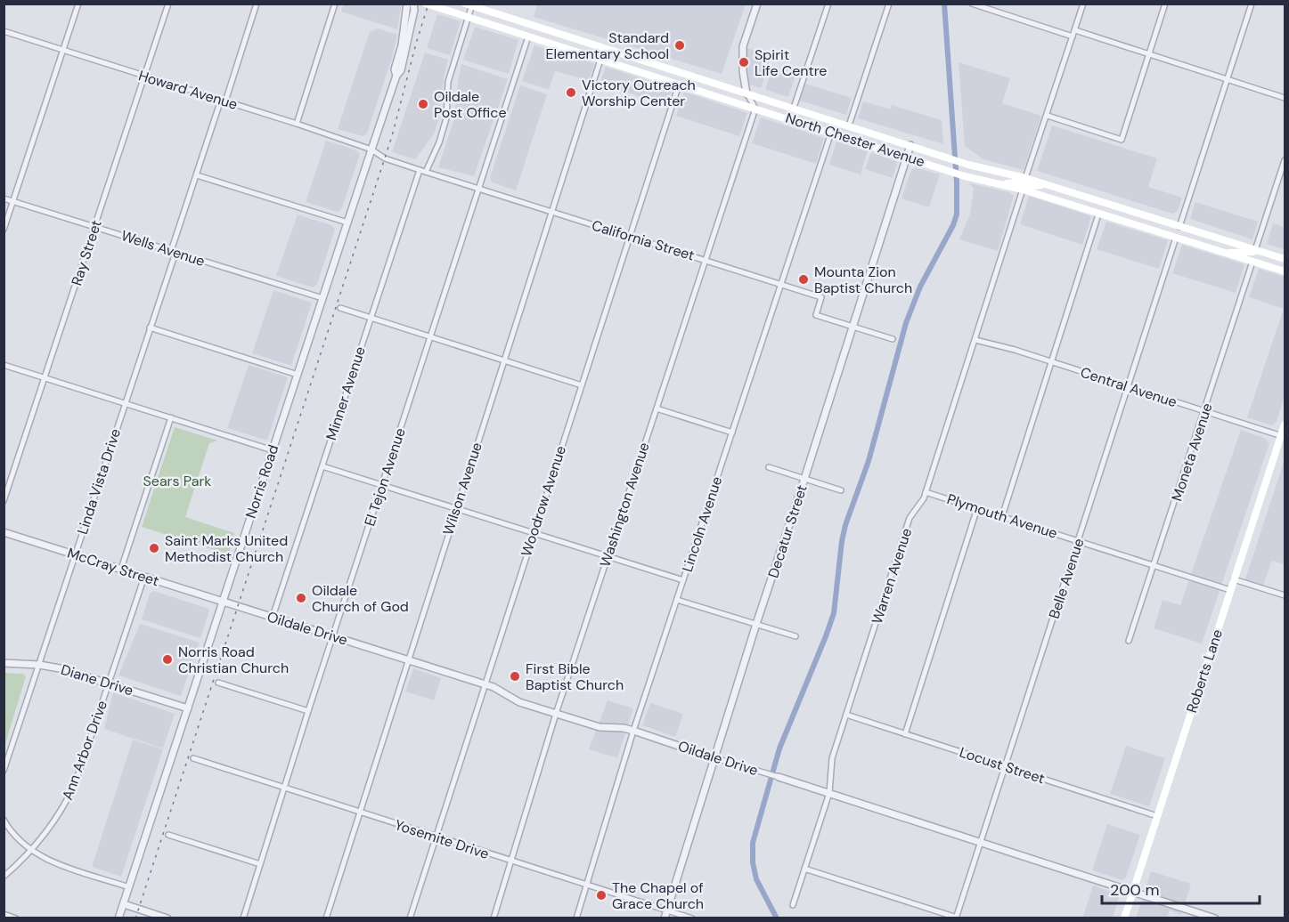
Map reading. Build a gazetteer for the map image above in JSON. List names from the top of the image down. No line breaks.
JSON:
{"streets":{"main road":["North Chester Avenue","Roberts Lane"],"street":["Howard Avenue","California Street","Wells Avenue","Ray Street","Central Avenue","Minner Avenue","Moneta Avenue","El Tejon Avenue","Linda Vista Drive","Norris Road","Wilson Avenue","Woodrow Avenue","Washington Avenue","Plymouth Avenue","Lincoln Avenue","Decatur Street","McCray Street","Warren Avenue","Belle Avenue","Oildale Drive","Diane Drive","Ann Arbor Drive","Locust Street","Yosemite Drive"]},"crossings":[["Howard Avenue","California Street"],["Howard Avenue","Ray Street"],["Howard Avenue","Linda Vista Drive"],["Howard Avenue","Norris Road"],["North Chester Avenue","Moneta Avenue"],["North Chester Avenue","El Tejon Avenue"],["North Chester Avenue","Wilson Avenue"],["North Chester Avenue","Woodrow Avenue"],["North Chester Avenue","Washington Avenue"],["North Chester Avenue","Lincoln Avenue"],["North Chester Avenue","Decatur Street"],["North Chester Avenue","Warren Avenue"],["North Chester Avenue","Belle Avenue"],["California Street","Minner Avenue"],["California Street","El Tejon Avenue"],["California Street","Norris Road"],["California Street","Wilson Avenue"],["California Street","Woodrow Avenue"],["California Street","Washington Avenue"],["California Street","Lincoln Avenue"],["California Street","Decatur Street"],["Wells Avenue","Ray Street"],["Wells Avenue","Linda Vista Drive"],["Wells Avenue","Norris Road"],["Central Avenue","Moneta Avenue"],["Central Avenue","Warren Avenue"],["Central Avenue","Belle Avenue"],["Central Avenue","Roberts Lane"],["Minner Avenue","Oildale Drive"],["Moneta Avenue","Plymouth Avenue"],["El Tejon Avenue","Oildale Drive"],["El Tejon Avenue","Yosemite Drive"],["Linda Vista Drive","McCray Street"],["Linda Vista Drive","Diane Drive"],["Norris Road","McCray Street"],["Norris Road","Oildale Drive"],["Norris Road","Diane Drive"],["Wilson Avenue","Oildale Drive"],["Wilson Avenue","Yosemite Drive"],["Woodrow Avenue","Oildale Drive"],["Woodrow Avenue","Yosemite Drive"],["Washington Avenue","Oildale Drive"],["Washington Avenue","Yosemite Drive"],["Plymouth Avenue","Warren Avenue"],["Plymouth Avenue","Belle Avenue"],["Plymouth Avenue","Roberts Lane"],["Lincoln Avenue","Oildale Drive"],["Lincoln Avenue","Yosemite Drive"],["Decatur Street","Oildale Drive"],["Decatur Street","Yosemite Drive"],["McCray Street","Oildale Drive"],["McCray Street","Ann Arbor Drive"],["Warren Avenue","Oildale Drive"],["Warren Avenue","Locust Street"],["Belle Avenue","Oildale Drive"],["Belle Avenue","Locust Street"],["Oildale Drive","Roberts Lane"],["Roberts Lane","Locust Street"],["Diane Drive","Ann Arbor Drive"]],"parks":["Sears Park"],"places":["Standard Elementary School","Spirit Life Centre","Victory Outreach Worship Center","Oildale Post Office","Mounta Zion Baptist Church","Saint Marks United Methodist Church","Oildale Church of God","Norris Road Christian Church","First Bible Baptist Church","The Chapel of Grace Church"],"scale_bar":"200 m"}
